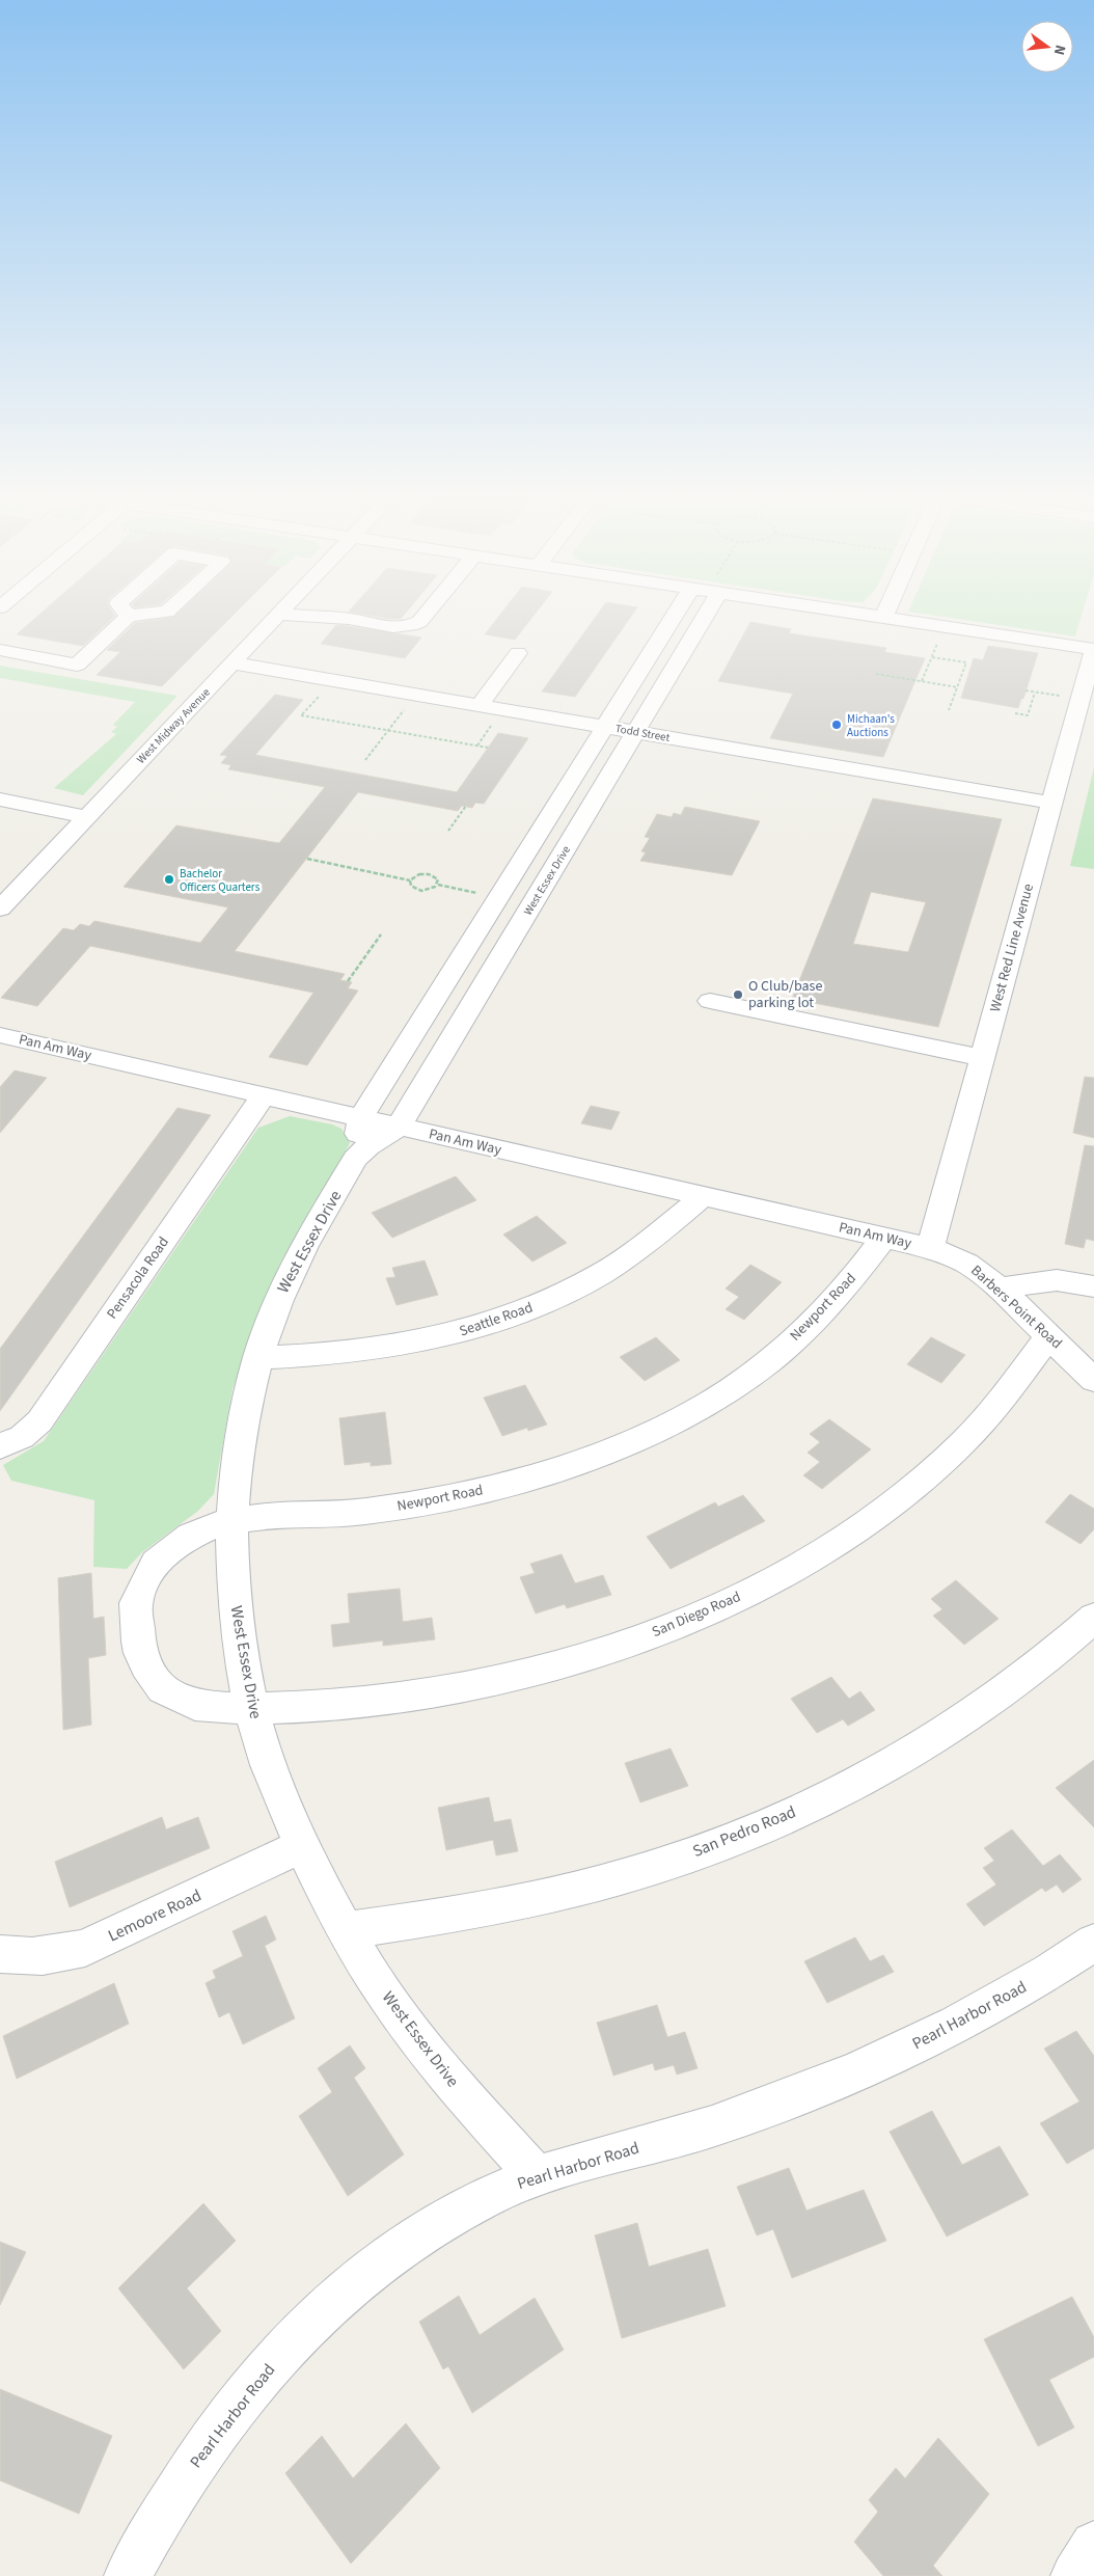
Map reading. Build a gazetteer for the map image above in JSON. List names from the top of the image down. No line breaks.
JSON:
{"streets":{"street":["West Midway Avenue","Todd Street","West Essex Drive","West Red Line Avenue","Pan Am Way","Pensacola Road","Newport Road","Barbers Point Road","Seattle Road","San Diego Road","San Pedro Road","Lemoore Road","Pearl Harbor Road"]},"crossings":[["West Midway Avenue","Todd Street"],["Todd Street","West Essex Drive"],["Todd Street","West Red Line Avenue"],["West Essex Drive","Pan Am Way"],["West Essex Drive","Newport Road"],["West Essex Drive","Seattle Road"],["West Essex Drive","San Diego Road"],["West Essex Drive","San Pedro Road"],["West Essex Drive","Lemoore Road"],["West Essex Drive","Pearl Harbor Road"],["West Red Line Avenue","Pan Am Way"],["West Red Line Avenue","Barbers Point Road"],["Pan Am Way","Pensacola Road"],["Pan Am Way","Newport Road"],["Pan Am Way","Barbers Point Road"],["Pan Am Way","Seattle Road"],["Newport Road","San Diego Road"],["Barbers Point Road","San Diego Road"]],"places":["Michaan's Auctions","Bachelor Officers Quarters","O Club/base parking lot"],"north":"right"}
